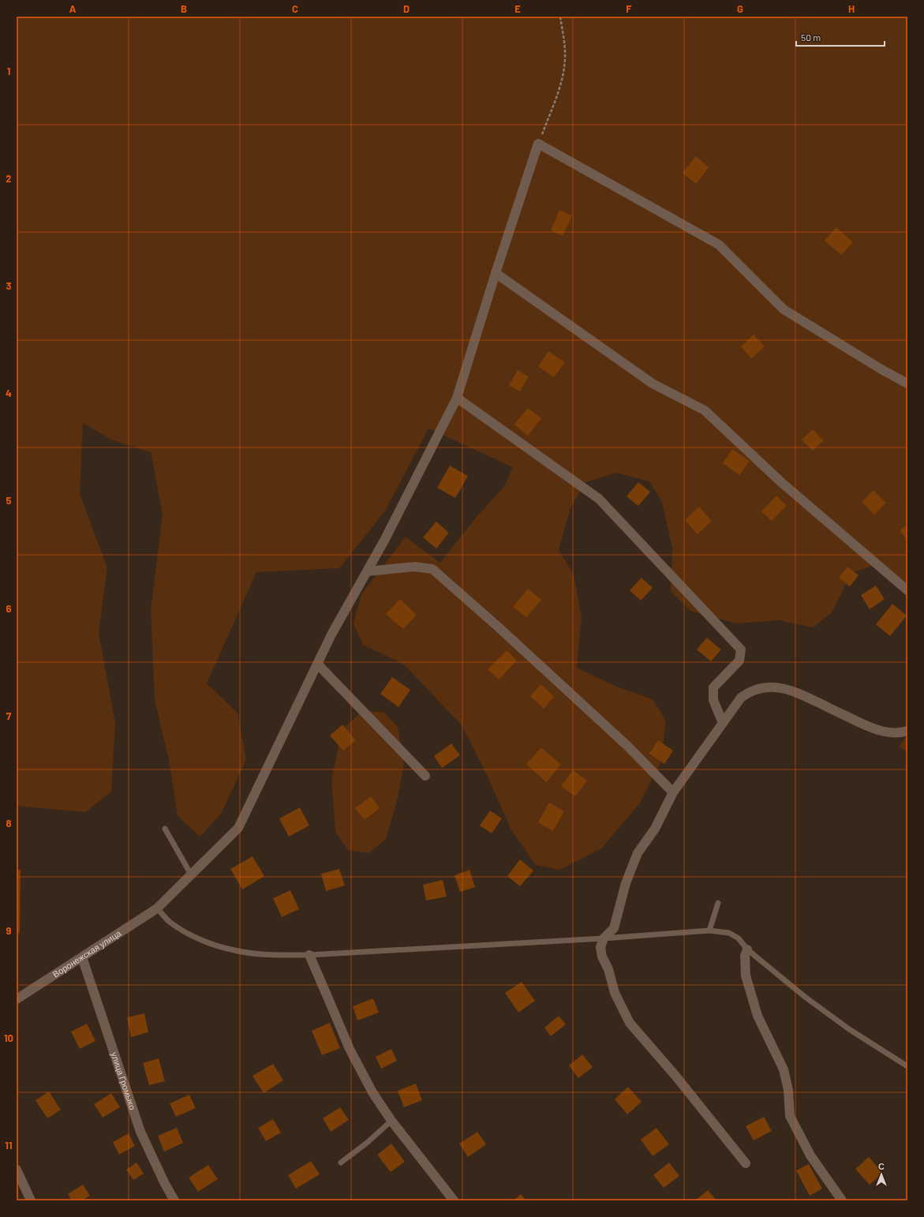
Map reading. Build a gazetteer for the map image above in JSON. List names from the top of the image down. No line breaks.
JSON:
{"streets":{"street":["Воронежская улица","улица Громыко"]},"crossings":[["Воронежская улица","улица Громыко"]],"scale_bar":"50 m","north":"top","grid":{"columns":["A","B","C","D","E","F","G","H"],"rows":["1","2","3","4","5","6","7","8","9","10","11"]}}
